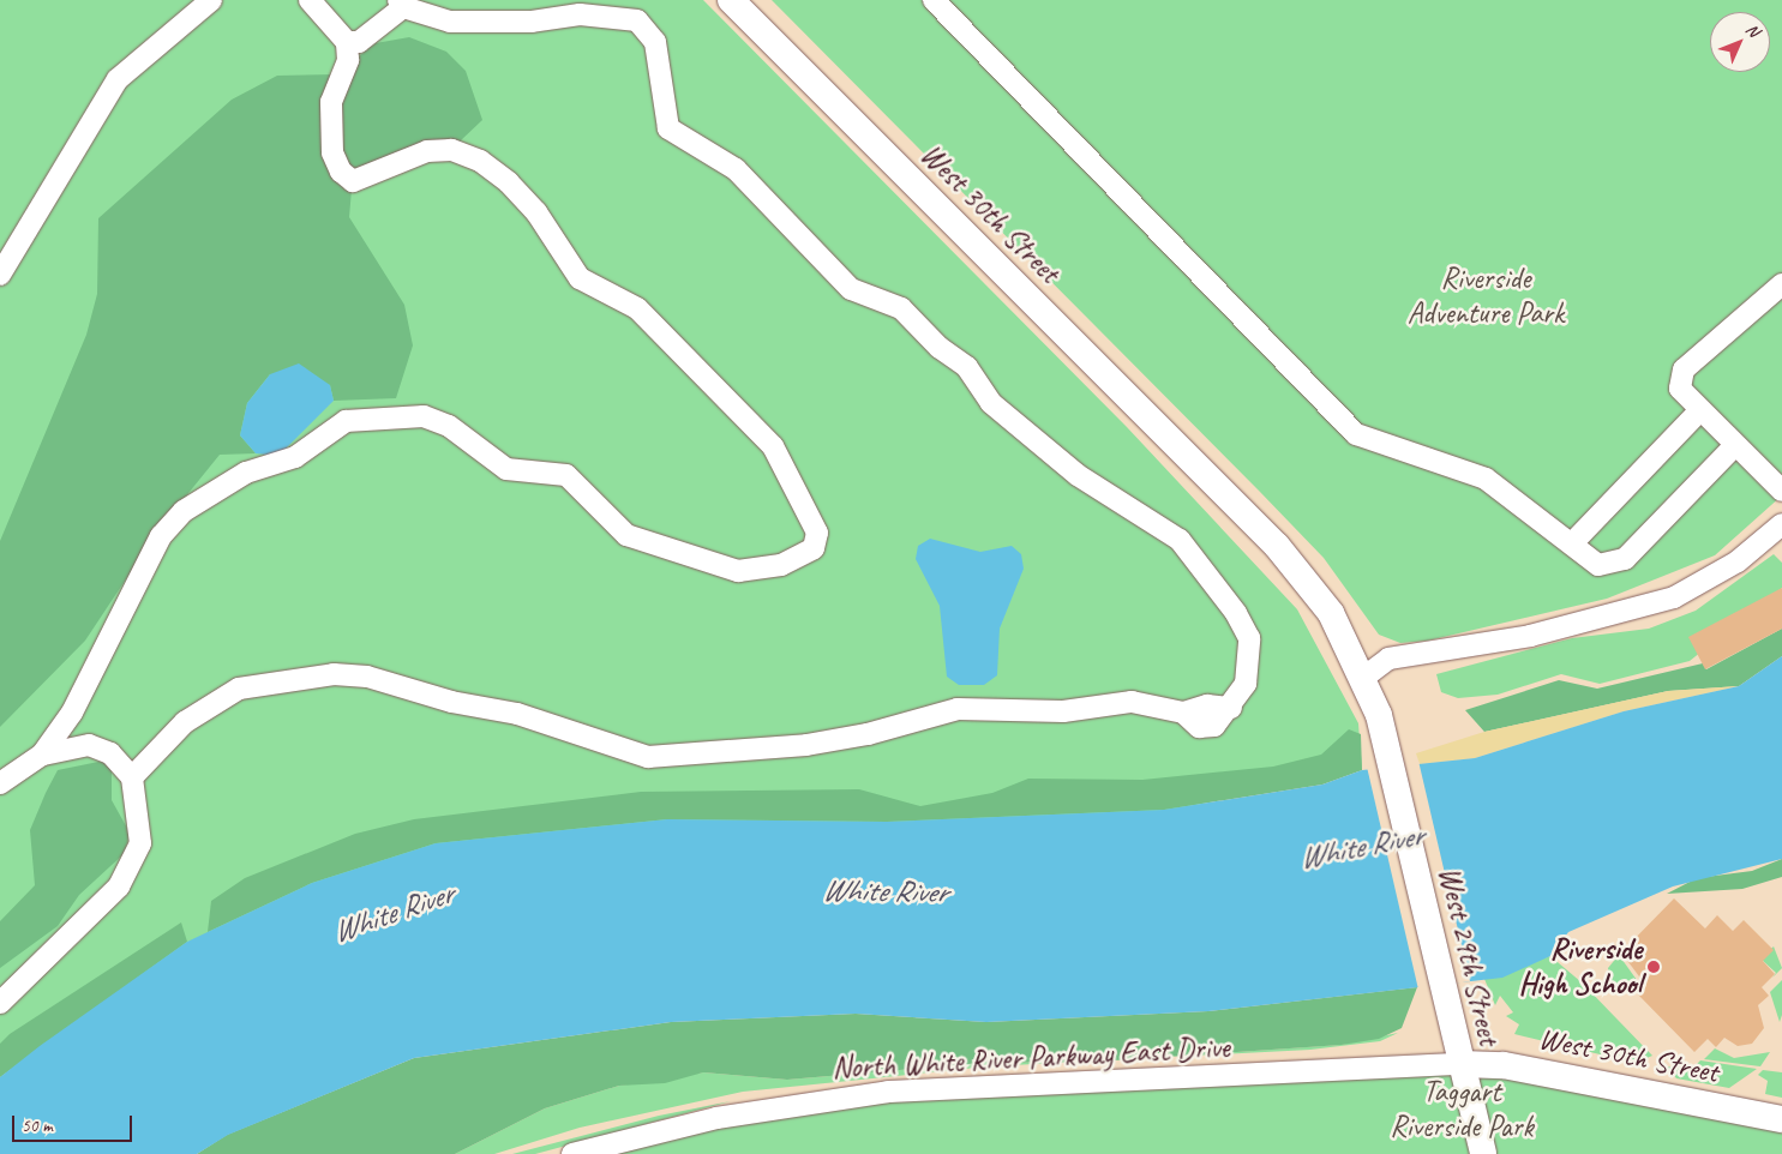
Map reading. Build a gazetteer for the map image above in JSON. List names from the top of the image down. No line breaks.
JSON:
{"streets":{"main road":["West 30th Street","West 29th Street"],"street":["North White River Parkway East Drive"]},"crossings":[["West 30th Street","West 29th Street"],["West 30th Street","North White River Parkway East Drive"],["West 29th Street","North White River Parkway East Drive"]],"water":["White River"],"parks":["Riverside Adventure Park","Taggart Riverside Park"],"places":["Riverside High School"],"scale_bar":"50 m","north":"top right"}
